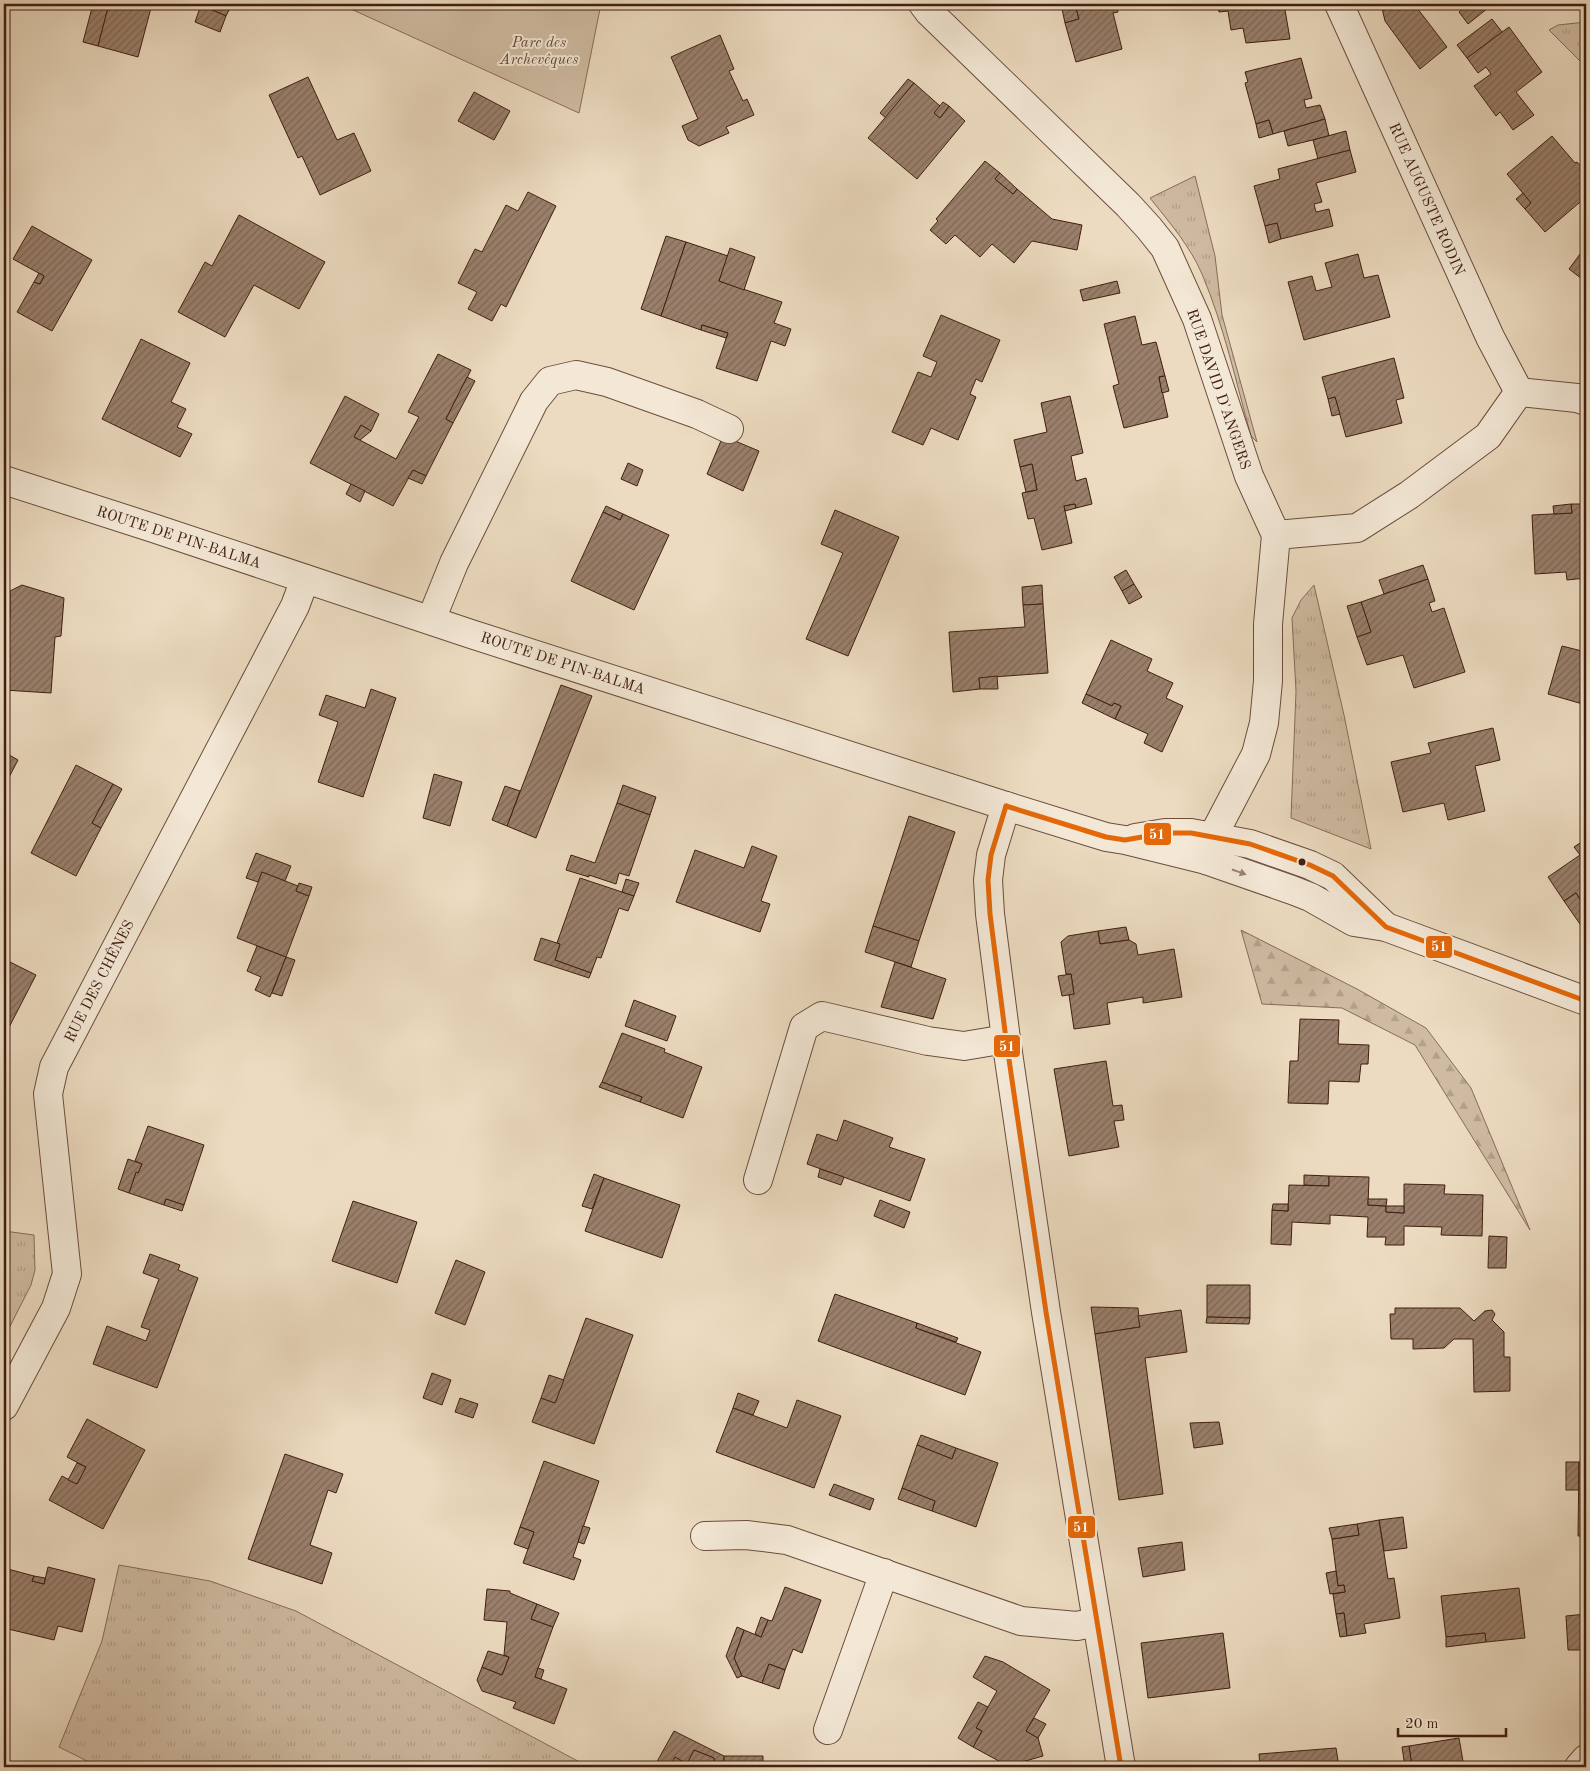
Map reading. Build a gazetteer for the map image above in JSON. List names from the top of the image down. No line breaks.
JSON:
{"streets":{"street":["RUE AUGUSTE RODIN","RUE DAVID D'ANGERS","ROUTE DE PIN-BALMA","RUE DES CHÊNES"]},"crossings":[["RUE DAVID D'ANGERS","ROUTE DE PIN-BALMA"],["ROUTE DE PIN-BALMA","RUE DES CHÊNES"]],"parks":["Parc des Archevêques"],"lines":["transit line 51"],"scale_bar":"20 m"}
